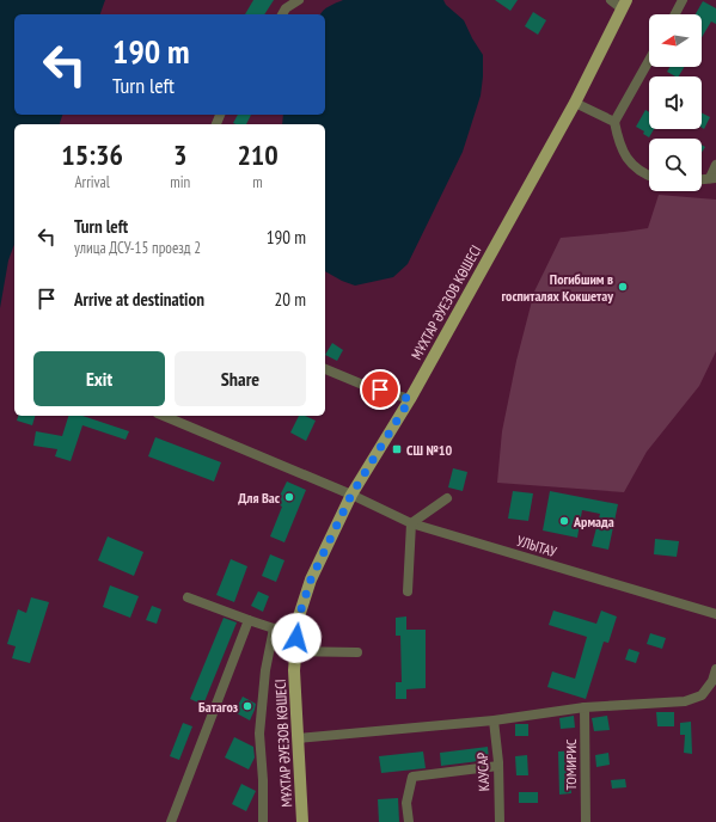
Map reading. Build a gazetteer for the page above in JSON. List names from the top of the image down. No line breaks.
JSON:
{"streets":{"main road":["МҰХТАР ӘУЕЗОВ КӨШЕСІ"],"street":["УЛЫТАУ","ТОМИРИС","КАУСАР"]},"crossings":[["МҰХТАР ӘУЕЗОВ КӨШЕСІ","УЛЫТАУ"]],"places":{"other":["Погибшим в госпиталях Кокшетау","Для Вас","Армада","Батагоз"],"transit":["СШ №10"]},"north":"left","page":{"turn":["190 m","Turn left"],"eta":["15:36","Arrival","3","min","210","m"],"list":[{"name":"Turn left","note":"улица ДСУ-15 проезд 2","value":"190 m"},{"name":"Arrive at destination","value":"20 m"}],"buttons":["Exit","Share"]}}
